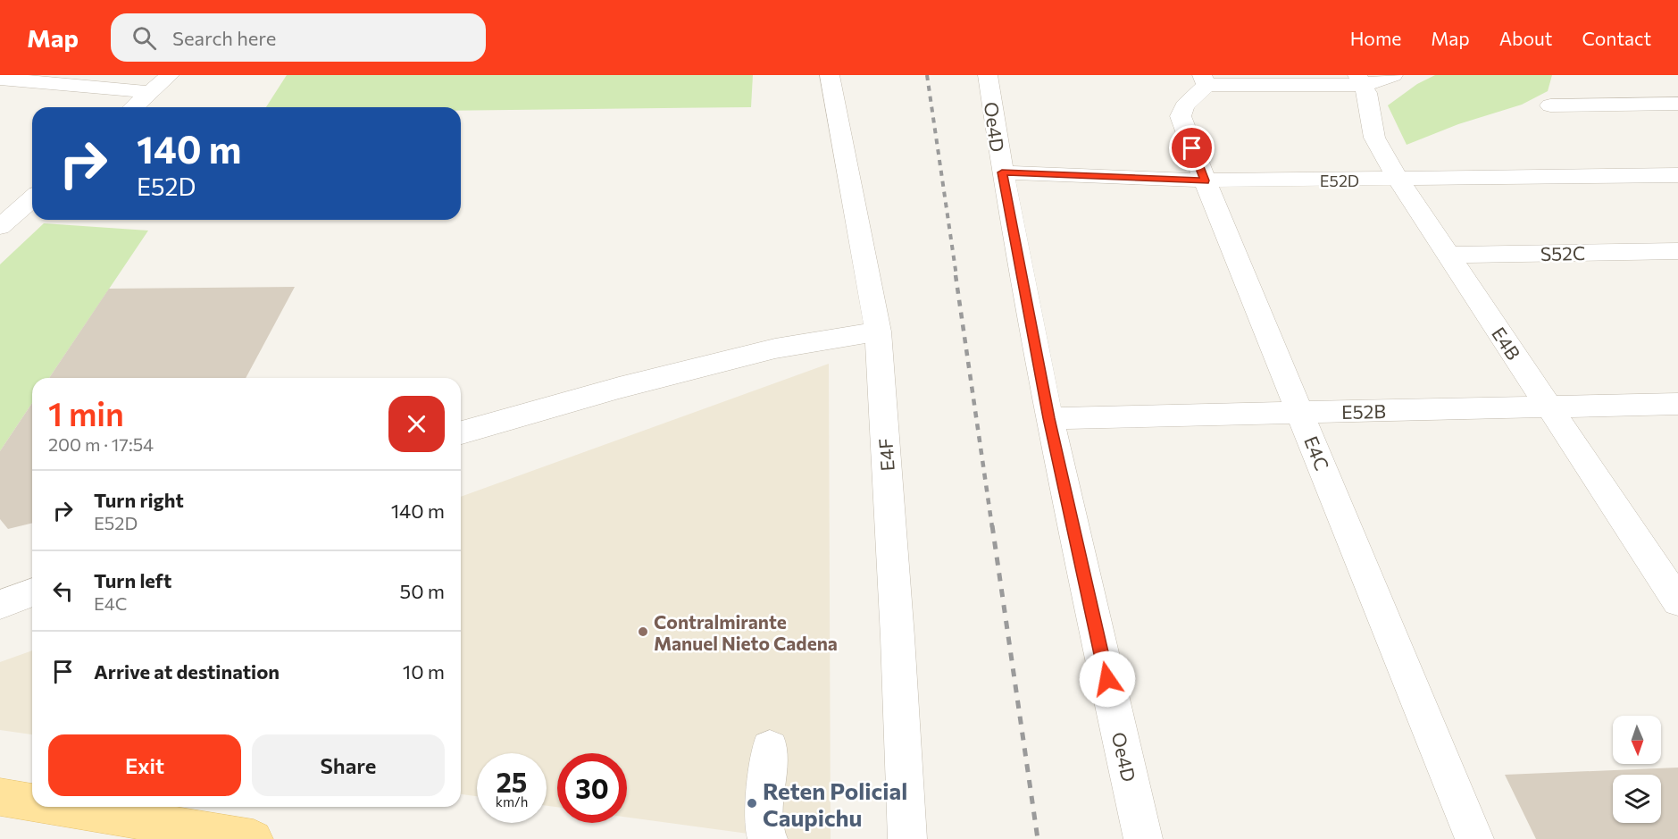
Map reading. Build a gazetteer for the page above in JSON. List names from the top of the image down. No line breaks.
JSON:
{"streets":{"street":["Oe4D","E52D","S52C","E4B","E52B","E4C","E4F"]},"crossings":[["Oe4D","E52D"],["Oe4D","E52B"],["E52D","E4B"],["E52D","E4C"],["S52C","E4B"],["E4B","E52B"],["E52B","E4C"]],"places":["Contralmirante Manuel Nieto Cadena","Reten Policial Caupichu"],"north":"bottom","page":{"header":"Map","search":"Search here","nav":["Home","Map","About","Contact"],"turn":["140 m","E52D"],"heading":["1 min","200 m · 17:54"],"list":[{"name":"Turn right","note":"E52D","value":"140 m"},{"name":"Turn left","note":"E4C","value":"50 m"},{"name":"Arrive at destination","value":"10 m"}],"buttons":["Exit","Share"],"speed":"25 km/h","limit":"30"}}
